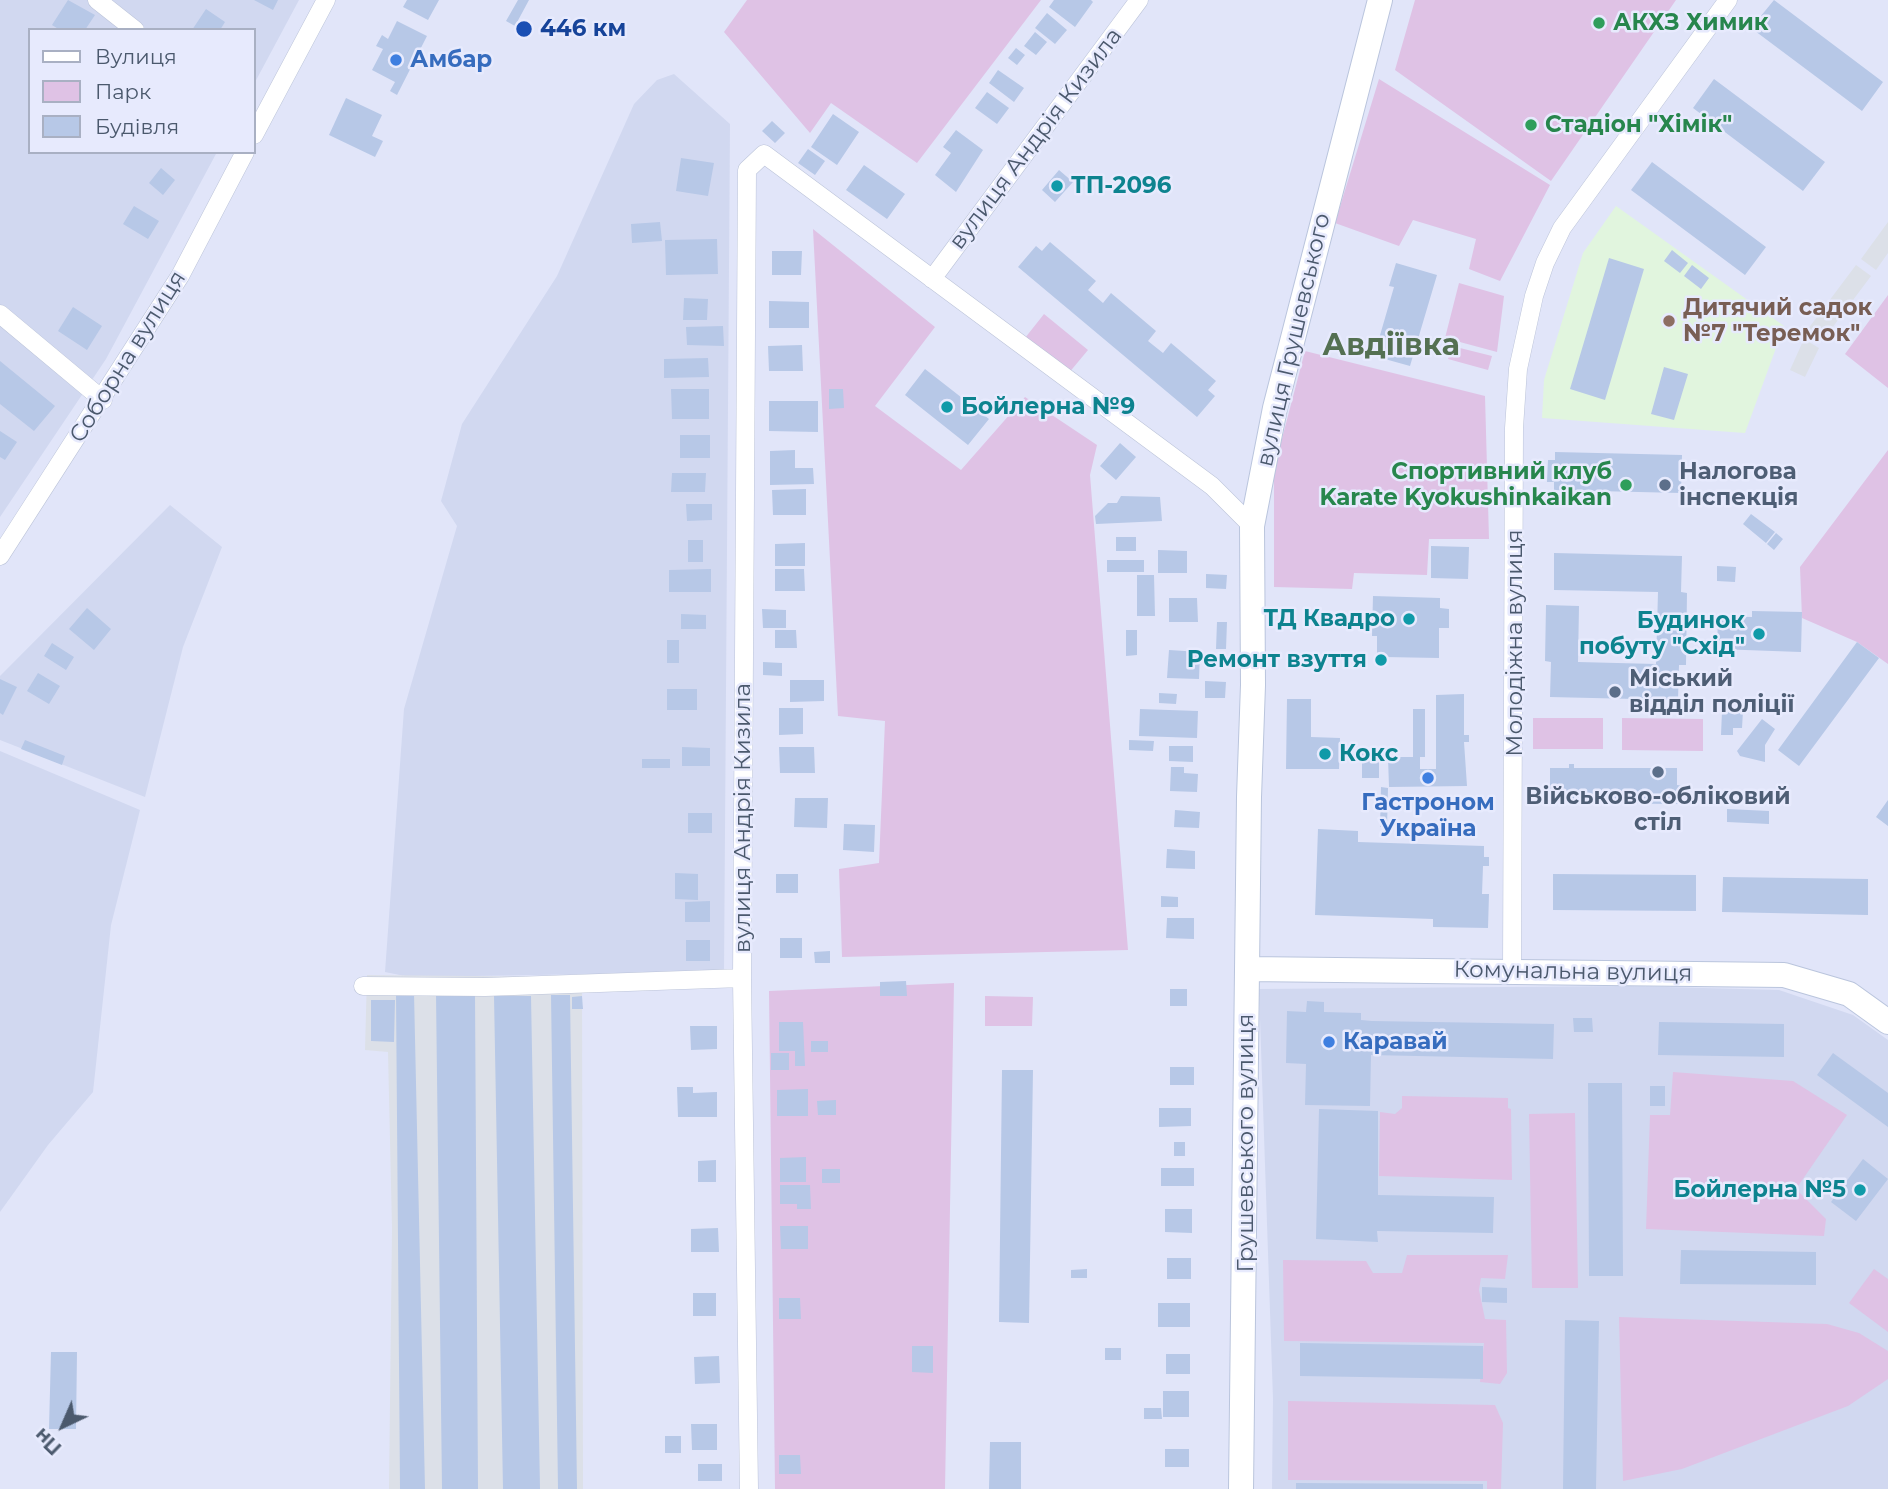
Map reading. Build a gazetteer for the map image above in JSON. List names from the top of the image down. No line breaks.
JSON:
{"streets":{"main road":["вулиця Грушевського","Комунальна вулиця","Грушевського вулиця"],"street":["вулиця Андрія Кизила","Соборна вулиця","Молодіжна вулиця"]},"crossings":[["вулиця Грушевського","Грушевського вулиця"],["Молодіжна вулиця","Комунальна вулиця"],["Комунальна вулиця","Грушевського вулиця"]],"districts":["Авдіївка"],"places":["АКХЗ Химик","446 км","Амбар","Стадіон \"Хімік\"","ТП-2096","Дитячий садок №7 \"Теремок\"","Бойлерна №9","Спортивний клуб Karate Kyokushinkaikan","Налогова інспекція","ТД Квадро","Будинок побуту \"Схід\"","Ремонт взуття","Міський відділ поліції","Кокс","Військово-обліковий стіл","Гастроном Україна","Каравай","Бойлерна №5"],"legend":["Вулиця","Парк","Будівля"],"north":"bottom left"}
